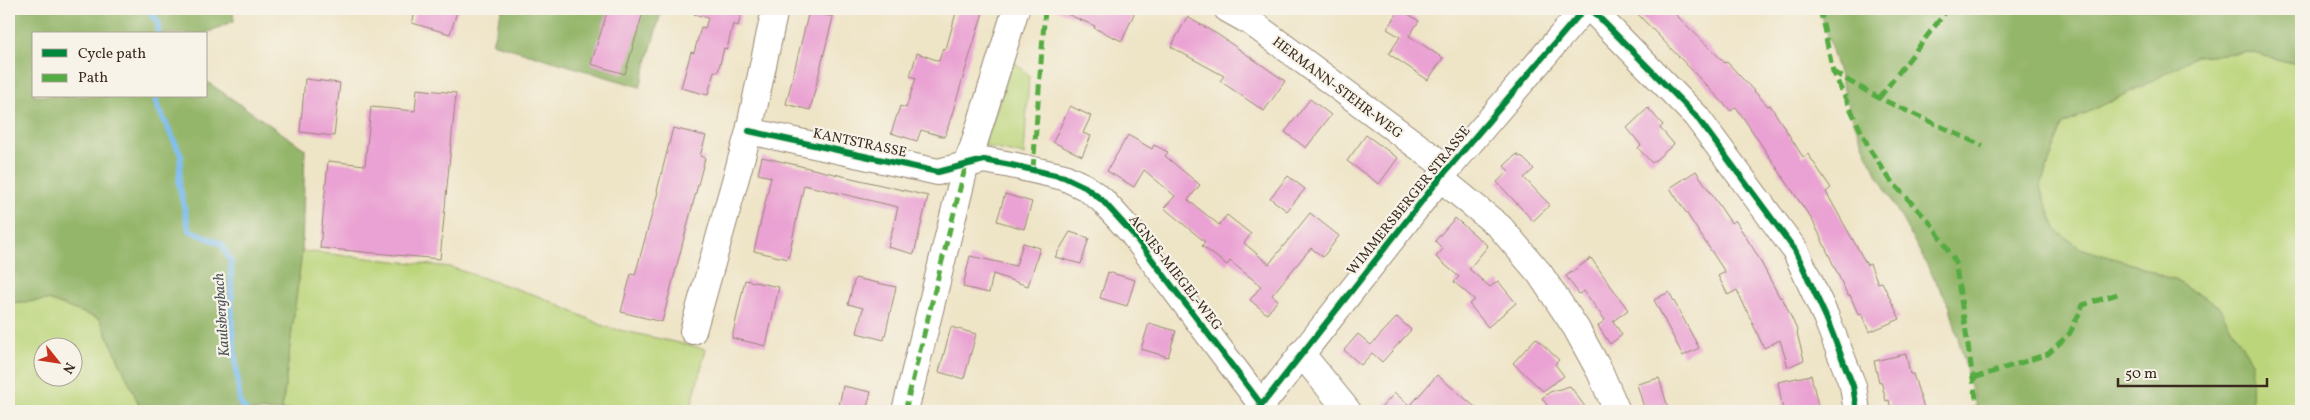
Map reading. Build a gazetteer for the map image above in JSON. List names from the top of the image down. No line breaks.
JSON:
{"streets":{"street":["HERMANN-STEHR-WEG","KANTSTRASSE","WIMMERSBERGER STRASSE","AGNES-MIEGEL-WEG"]},"crossings":[["HERMANN-STEHR-WEG","WIMMERSBERGER STRASSE"],["KANTSTRASSE","AGNES-MIEGEL-WEG"],["WIMMERSBERGER STRASSE","AGNES-MIEGEL-WEG"]],"water":["Kaulsbergbach"],"legend":["Cycle path","Path"],"scale_bar":"50 m","north":"bottom right"}
